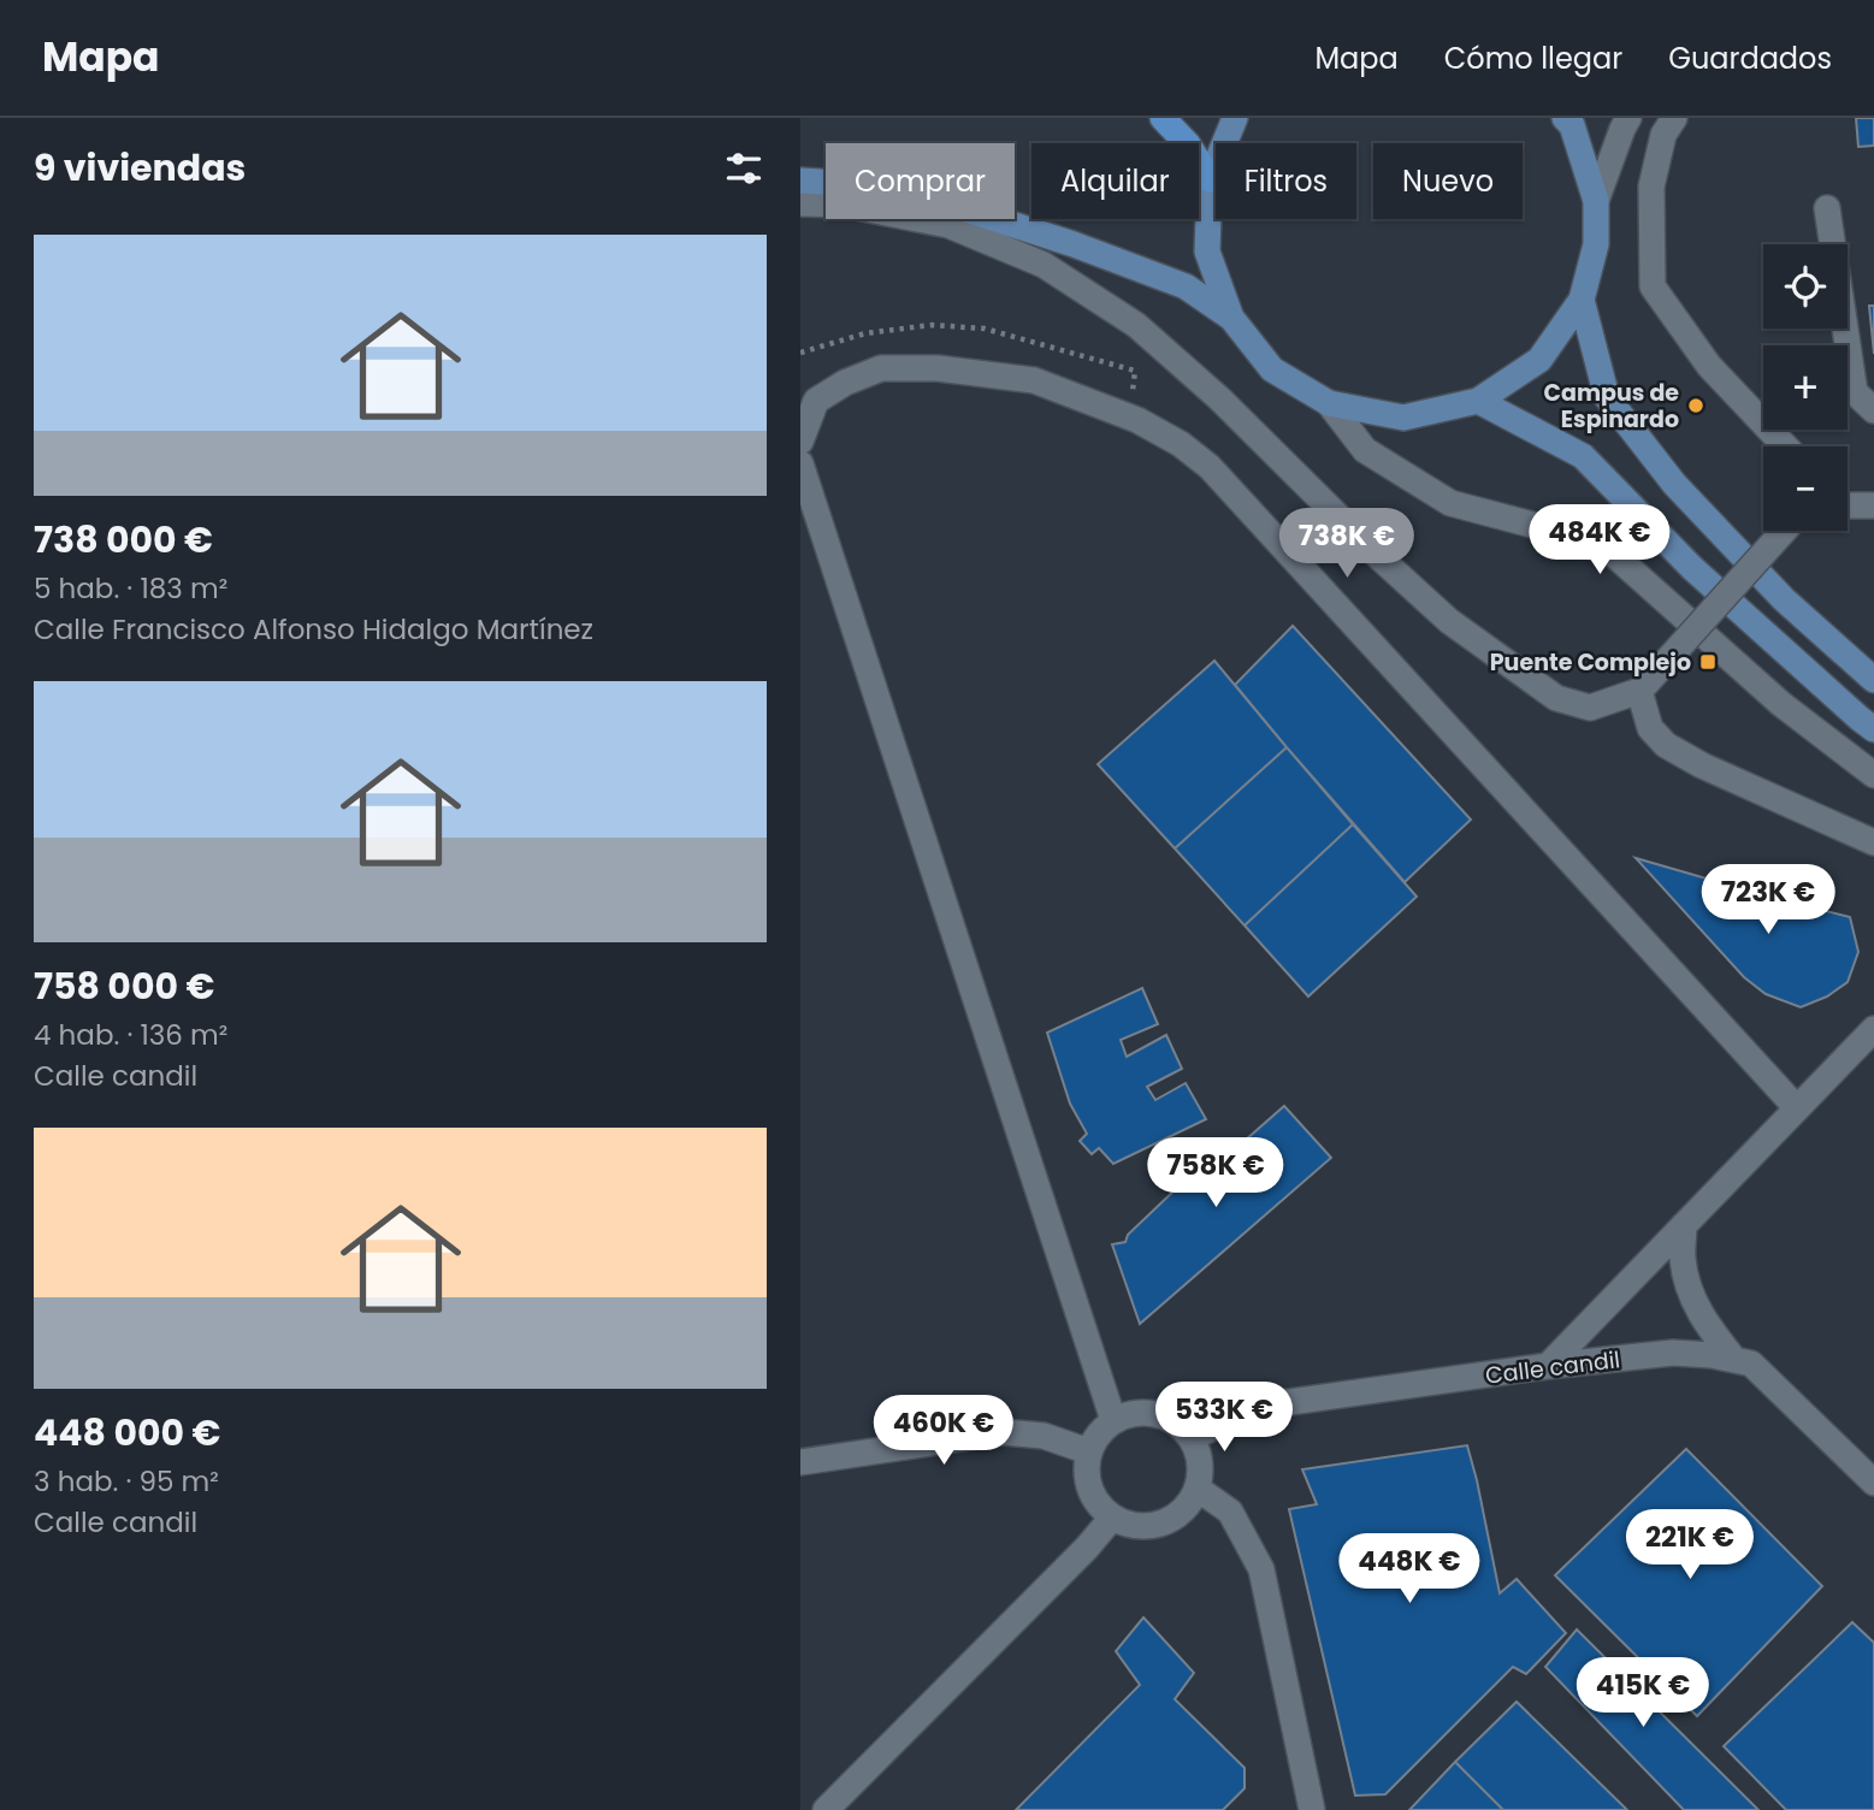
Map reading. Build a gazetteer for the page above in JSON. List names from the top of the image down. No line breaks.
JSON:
{"streets":{"street":["Calle candil"]},"places":{"other":["Campus de Espinardo"],"transit":["Puente Complejo"]},"page":{"header":"Mapa","nav":["Mapa","Cómo llegar","Guardados"],"heading":"9 viviendas","chip":["Comprar","Alquilar","Filtros","Nuevo"],"list":[{"name":"738 000 €","note":"5 hab. · 183 m² · Calle Francisco Alfonso Hidalgo Martínez"},{"name":"758 000 €","note":"4 hab. · 136 m² · Calle candil"},{"name":"448 000 €","note":"3 hab. · 95 m² · Calle candil"}],"map_buttons":["+","−"],"price":["484K €","738K €","723K €","758K €","533K €","460K €","221K €","448K €","415K €"]}}
